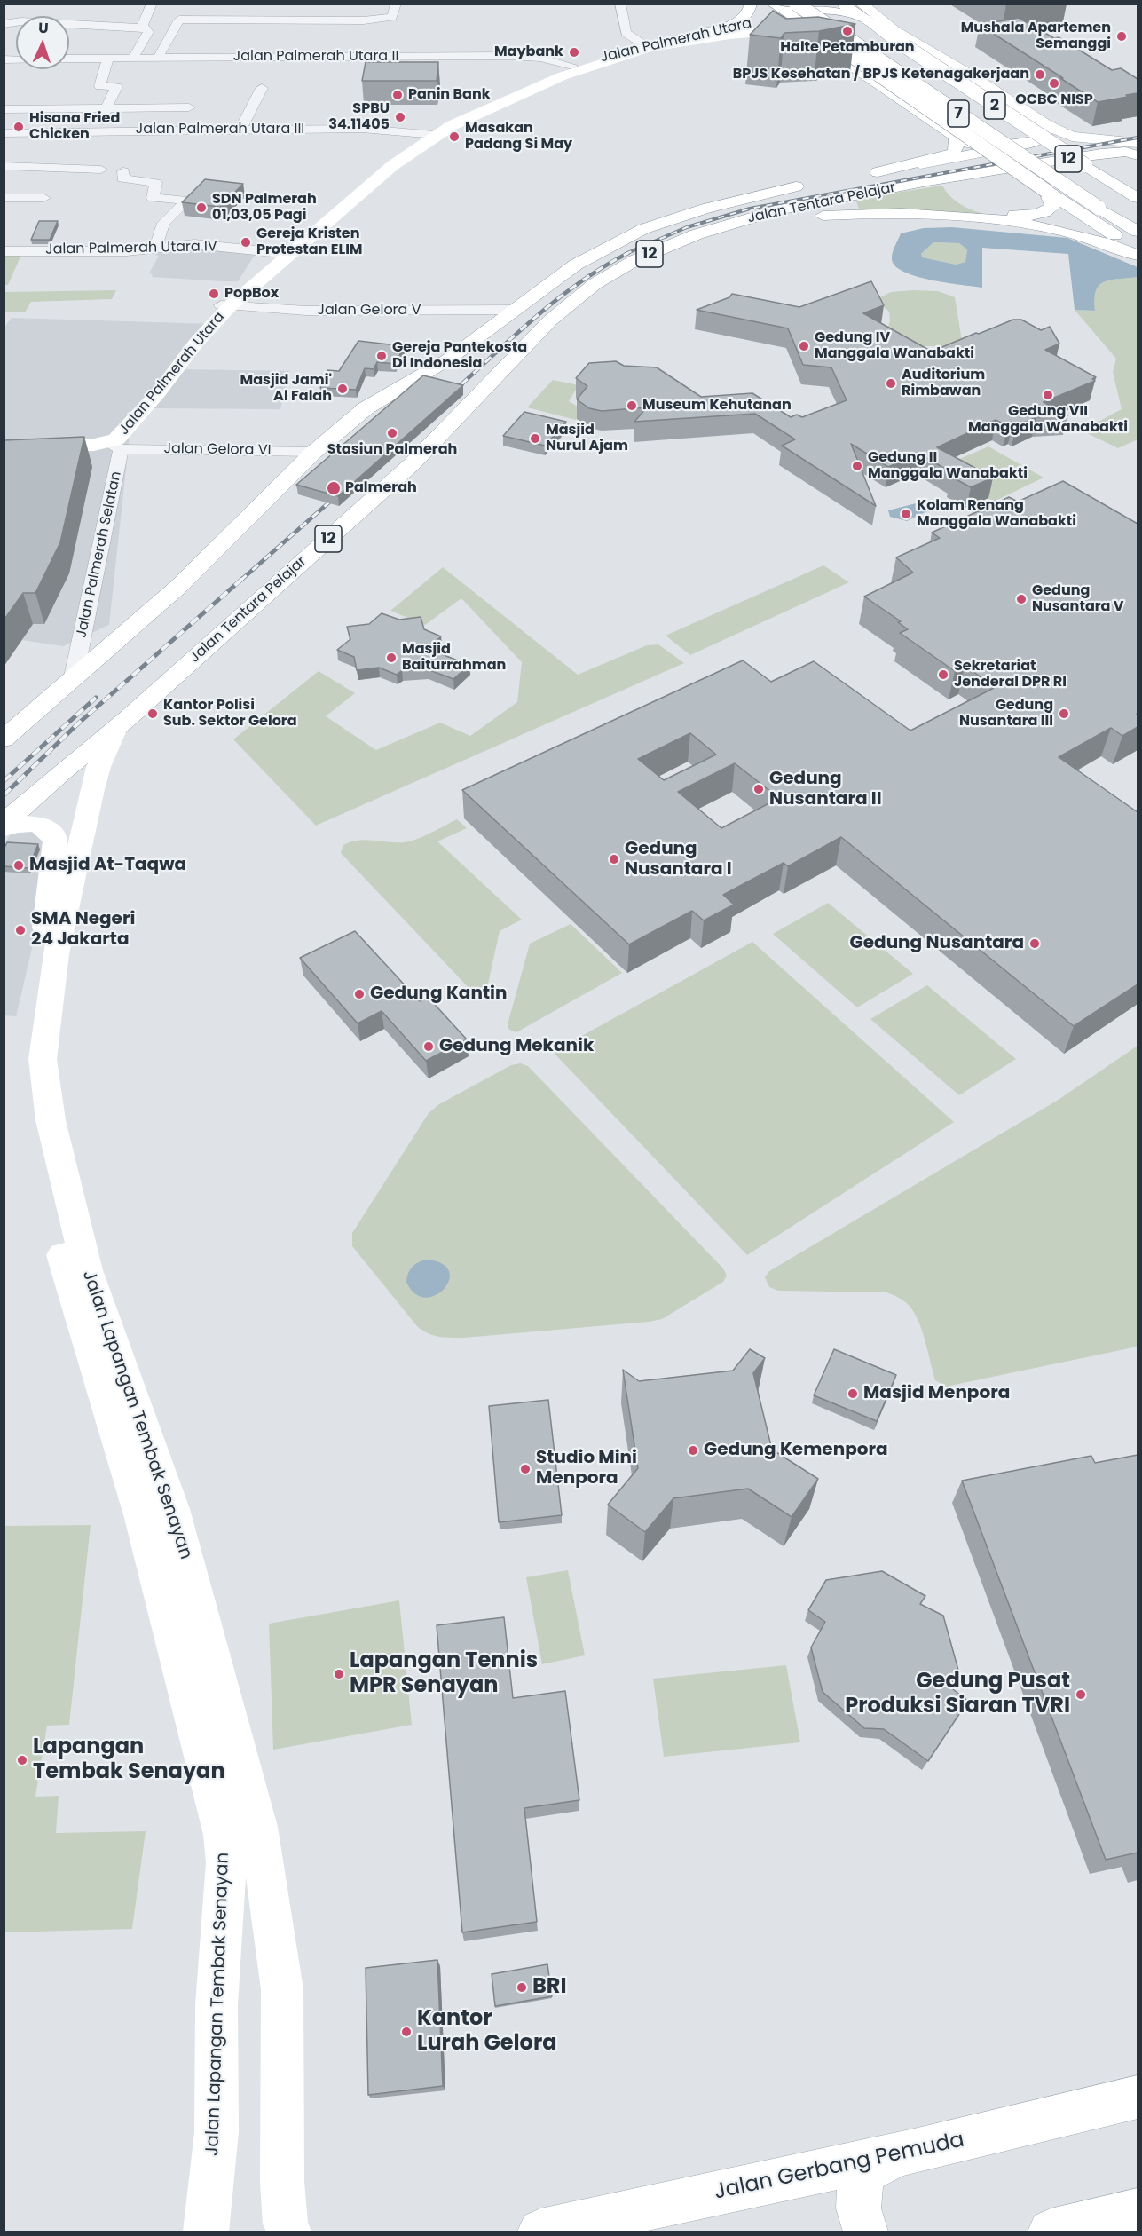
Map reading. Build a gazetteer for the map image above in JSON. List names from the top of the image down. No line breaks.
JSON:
{"streets":{"main road":["Jalan Palmerah Utara","2","7","12","Jalan Tentara Pelajar","Jalan Lapangan Tembak Senayan","Jalan Gerbang Pemuda"],"street":["Jalan Palmerah Utara II","Jalan Palmerah Utara III","Jalan Palmerah Utara IV","Jalan Gelora V","Jalan Gelora VI","Jalan Palmerah Selatan"]},"crossings":[["Jalan Palmerah Utara","Jalan Palmerah Utara II"],["Jalan Palmerah Utara","2"],["Jalan Palmerah Utara","7"],["Jalan Palmerah Utara","Jalan Palmerah Utara III"],["Jalan Palmerah Utara","Jalan Palmerah Utara IV"],["Jalan Palmerah Utara","Jalan Gelora V"],["Jalan Palmerah Utara","Jalan Gelora VI"],["Jalan Palmerah Utara","Jalan Palmerah Selatan"],["Jalan Tentara Pelajar","Jalan Gelora V"],["Jalan Tentara Pelajar","Jalan Gelora VI"],["Jalan Tentara Pelajar","Jalan Palmerah Selatan"],["Jalan Tentara Pelajar","Jalan Lapangan Tembak Senayan"],["Jalan Gelora VI","Jalan Palmerah Selatan"]],"places":["Halte Petamburan","Mushala Apartemen Semanggi","Maybank","BPJS Kesehatan / BPJS Ketenagakerjaan","OCBC NISP","Panin Bank","SPBU 34.11405","Hisana Fried Chicken","Masakan Padang Si May","SDN Palmerah 01,03,05 Pagi","Gereja Kristen Protestan ELIM","PopBox","Gedung IV Manggala Wanabakti","Gereja Pantekosta Di Indonesia","Auditorium Rimbawan","Masjid Jami' Al Falah","Gedung VII Manggala Wanabakti","Museum Kehutanan","Stasiun Palmerah","Masjid Nurul Ajam","Gedung II Manggala Wanabakti","Palmerah","Kolam Renang Manggala Wanabakti","Gedung Nusantara V","Masjid Baiturrahman","Sekretariat Jenderal DPR RI","Kantor Polisi Sub. Sektor Gelora","Gedung Nusantara III","Gedung Nusantara II","Gedung Nusantara I","Masjid At-Taqwa","SMA Negeri 24 Jakarta","Gedung Nusantara","Gedung Kantin","Gedung Mekanik","Masjid Menpora","Gedung Kemenpora","Studio Mini Menpora","Lapangan Tennis MPR Senayan","Gedung Pusat Produksi Siaran TVRI","Lapangan Tembak Senayan","BRI","Kantor Lurah Gelora"],"north":"top"}
